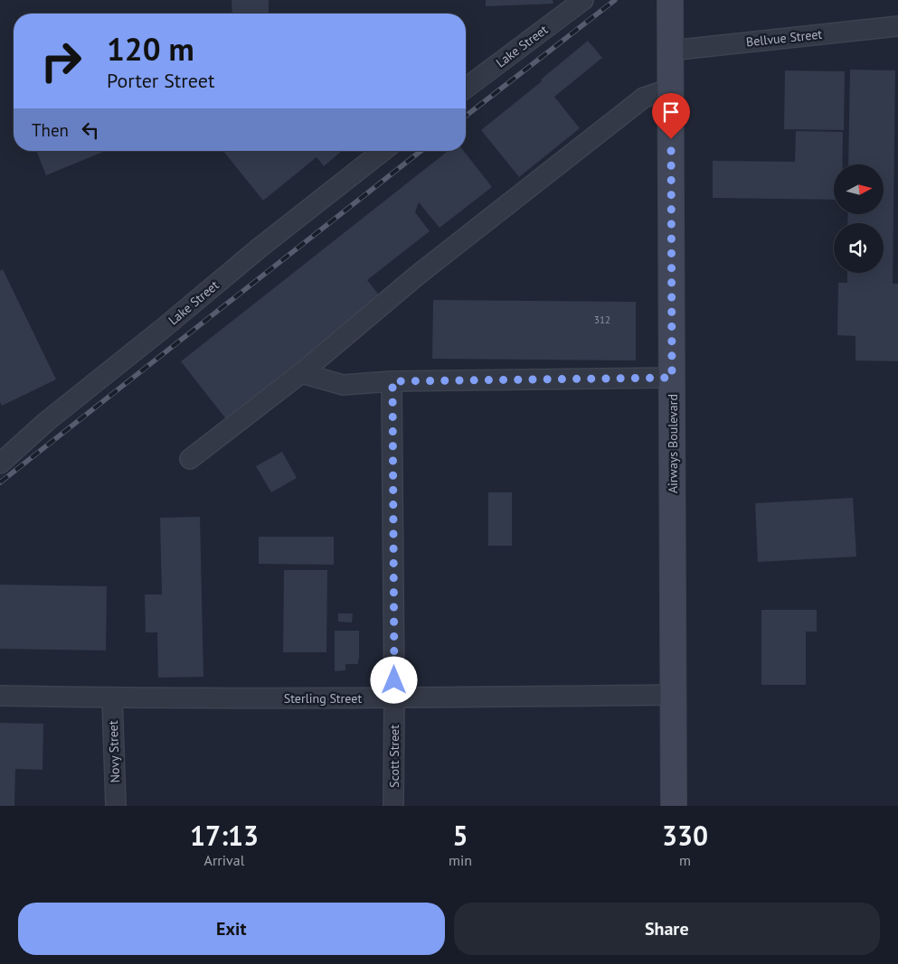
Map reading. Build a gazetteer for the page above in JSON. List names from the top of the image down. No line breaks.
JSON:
{"streets":{"main road":["Airways Boulevard"],"street":["Bellvue Street","Lake Street","Sterling Street","Novy Street","Scott Street"]},"crossings":[["Bellvue Street","Airways Boulevard"],["Airways Boulevard","Sterling Street"],["Sterling Street","Novy Street"],["Sterling Street","Scott Street"]],"house_numbers":["312"],"north":"right","page":{"turn":["120 m","Porter Street"],"then":"Then","eta":["17:13","Arrival","5","min","330","m"],"buttons":["Exit","Share"]}}
